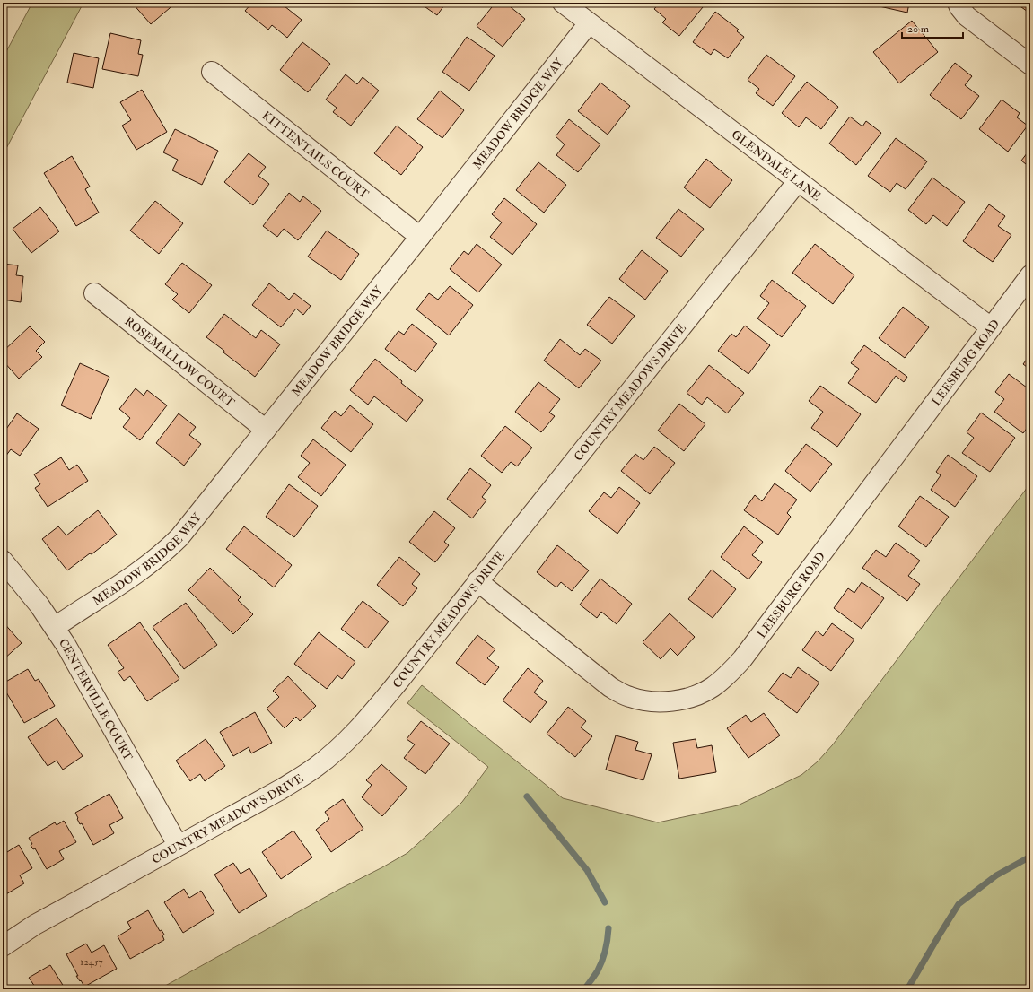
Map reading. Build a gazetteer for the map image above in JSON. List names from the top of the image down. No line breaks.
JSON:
{"streets":{"street":["MEADOW BRIDGE WAY","KITTENTAILS COURT","GLENDALE LANE","ROSEMALLOW COURT","LEESBURG ROAD","COUNTRY MEADOWS DRIVE","CENTERVILLE COURT"]},"crossings":[["MEADOW BRIDGE WAY","KITTENTAILS COURT"],["MEADOW BRIDGE WAY","GLENDALE LANE"],["MEADOW BRIDGE WAY","ROSEMALLOW COURT"],["MEADOW BRIDGE WAY","CENTERVILLE COURT"],["GLENDALE LANE","LEESBURG ROAD"],["GLENDALE LANE","COUNTRY MEADOWS DRIVE"],["LEESBURG ROAD","COUNTRY MEADOWS DRIVE"],["COUNTRY MEADOWS DRIVE","CENTERVILLE COURT"]],"house_numbers":["12457"],"scale_bar":"20 m"}
